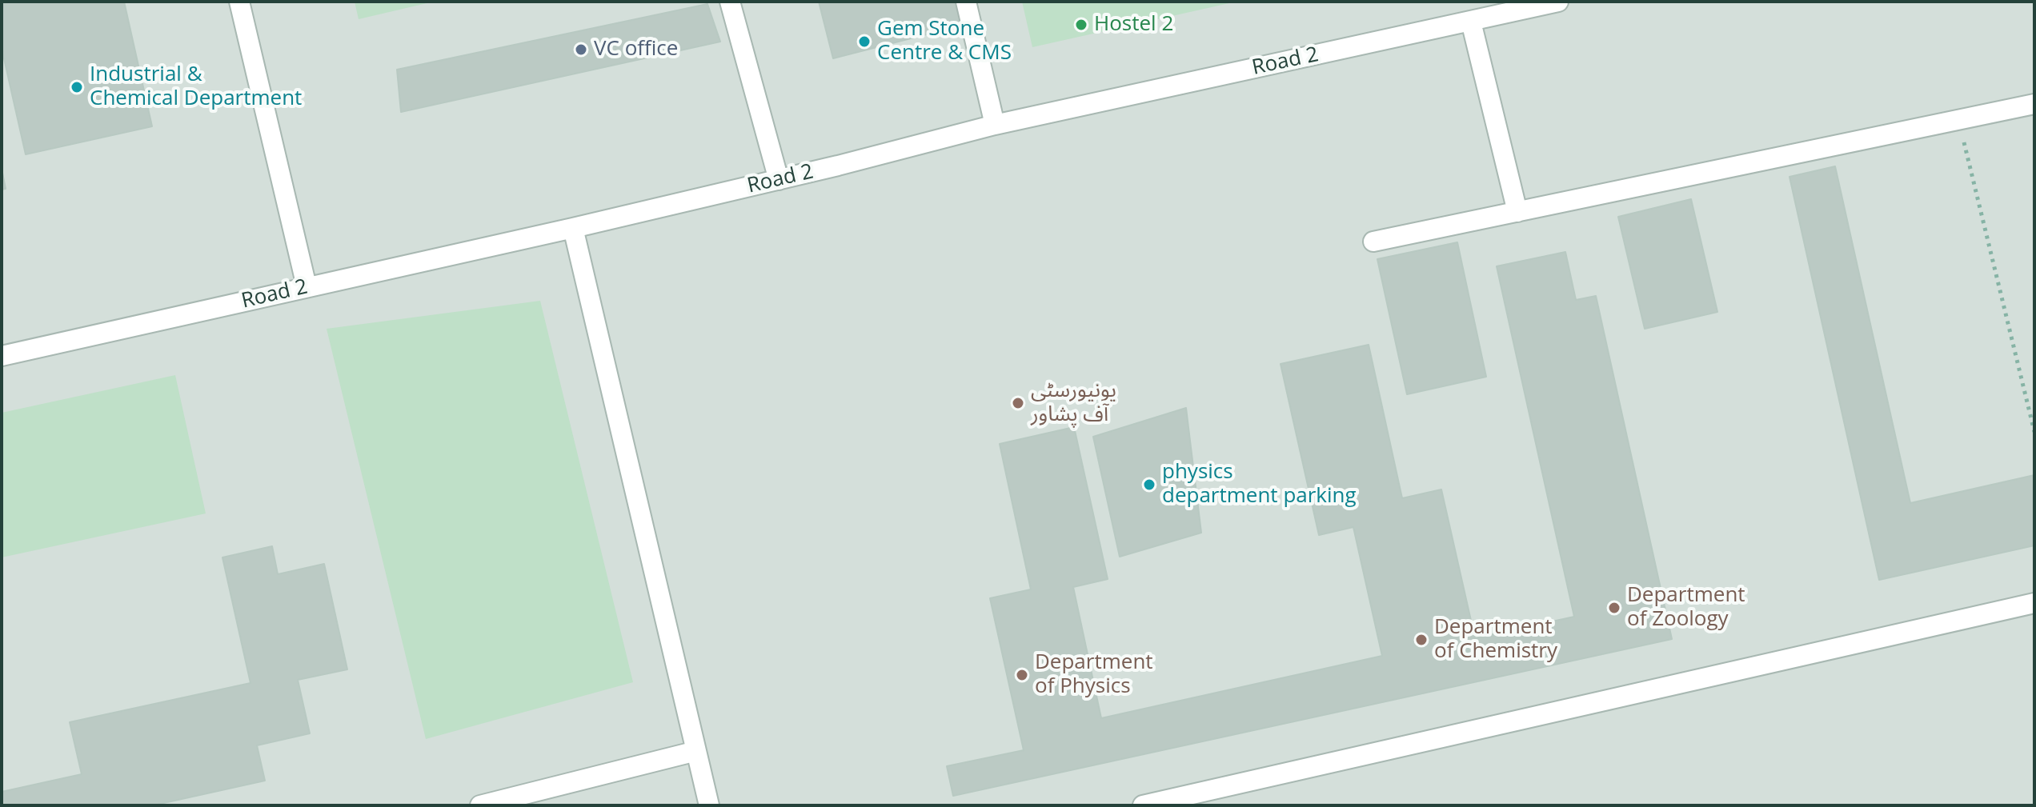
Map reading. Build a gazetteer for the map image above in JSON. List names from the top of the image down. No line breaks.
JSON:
{"streets":{"street":["Road 2"]},"places":["Hostel 2","Gem Stone Centre & CMS","VC office","Industrial & Chemical Department","یونیورسٹی آف پشاور","physics department parking","Department of Zoology","Department of Chemistry","Department of Physics"]}
